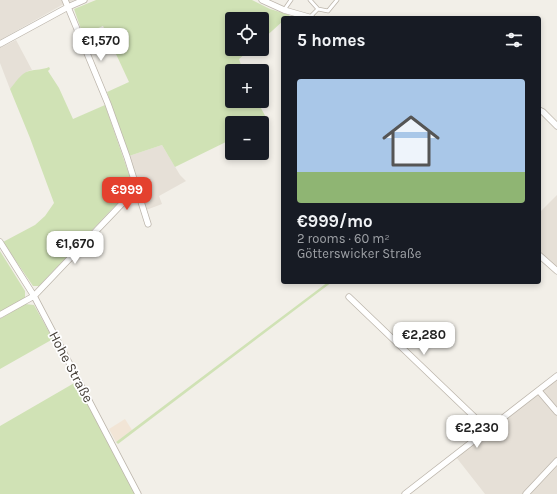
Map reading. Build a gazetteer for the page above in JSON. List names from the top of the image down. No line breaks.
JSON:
{"streets":{"street":["Hohe Straße"]},"page":{"map_buttons":["+","−"],"heading":"5 homes","price":["€1,570","€999","€1,670","€2,280","€2,230"],"list":[{"name":"€999/mo","note":"2 rooms · 60 m² · Götterswicker Straße"}]}}
